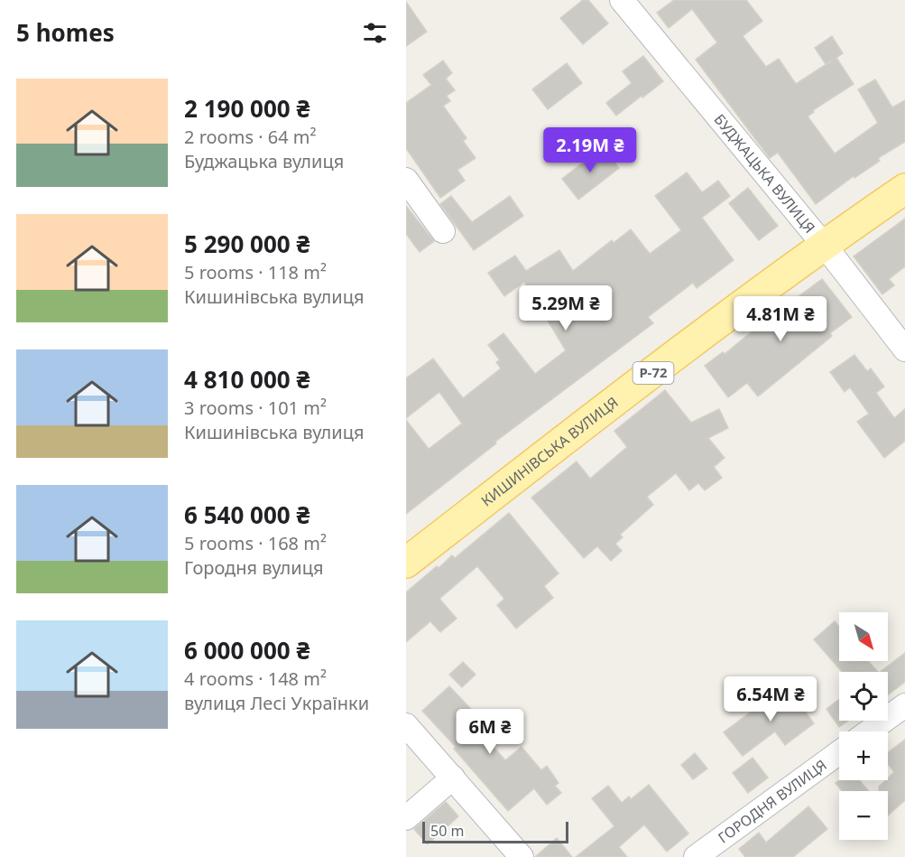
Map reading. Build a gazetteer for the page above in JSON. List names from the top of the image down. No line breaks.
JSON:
{"streets":{"main road":["Р-72","КИШИНІВСЬКА ВУЛИЦЯ"],"street":["БУДЖАЦЬКА ВУЛИЦЯ","ГОРОДНЯ ВУЛИЦЯ"]},"crossings":[["БУДЖАЦЬКА ВУЛИЦЯ","КИШИНІВСЬКА ВУЛИЦЯ"]],"scale_bar":"50 m","north":"bottom right","page":{"heading":"5 homes","list":[{"name":"2 190 000 ₴","note":"2 rooms · 64 m² · Буджацька вулиця"},{"name":"5 290 000 ₴","note":"5 rooms · 118 m² · Кишинівська вулиця"},{"name":"4 810 000 ₴","note":"3 rooms · 101 m² · Кишинівська вулиця"},{"name":"6 540 000 ₴","note":"5 rooms · 168 m² · Городня вулиця"},{"name":"6 000 000 ₴","note":"4 rooms · 148 m² · вулиця Лесі Українки"}],"price":["2.19M ₴","5.29M ₴","4.81M ₴","6.54M ₴","6M ₴"],"map_buttons":["+","−"],"scale":"50 m"}}
